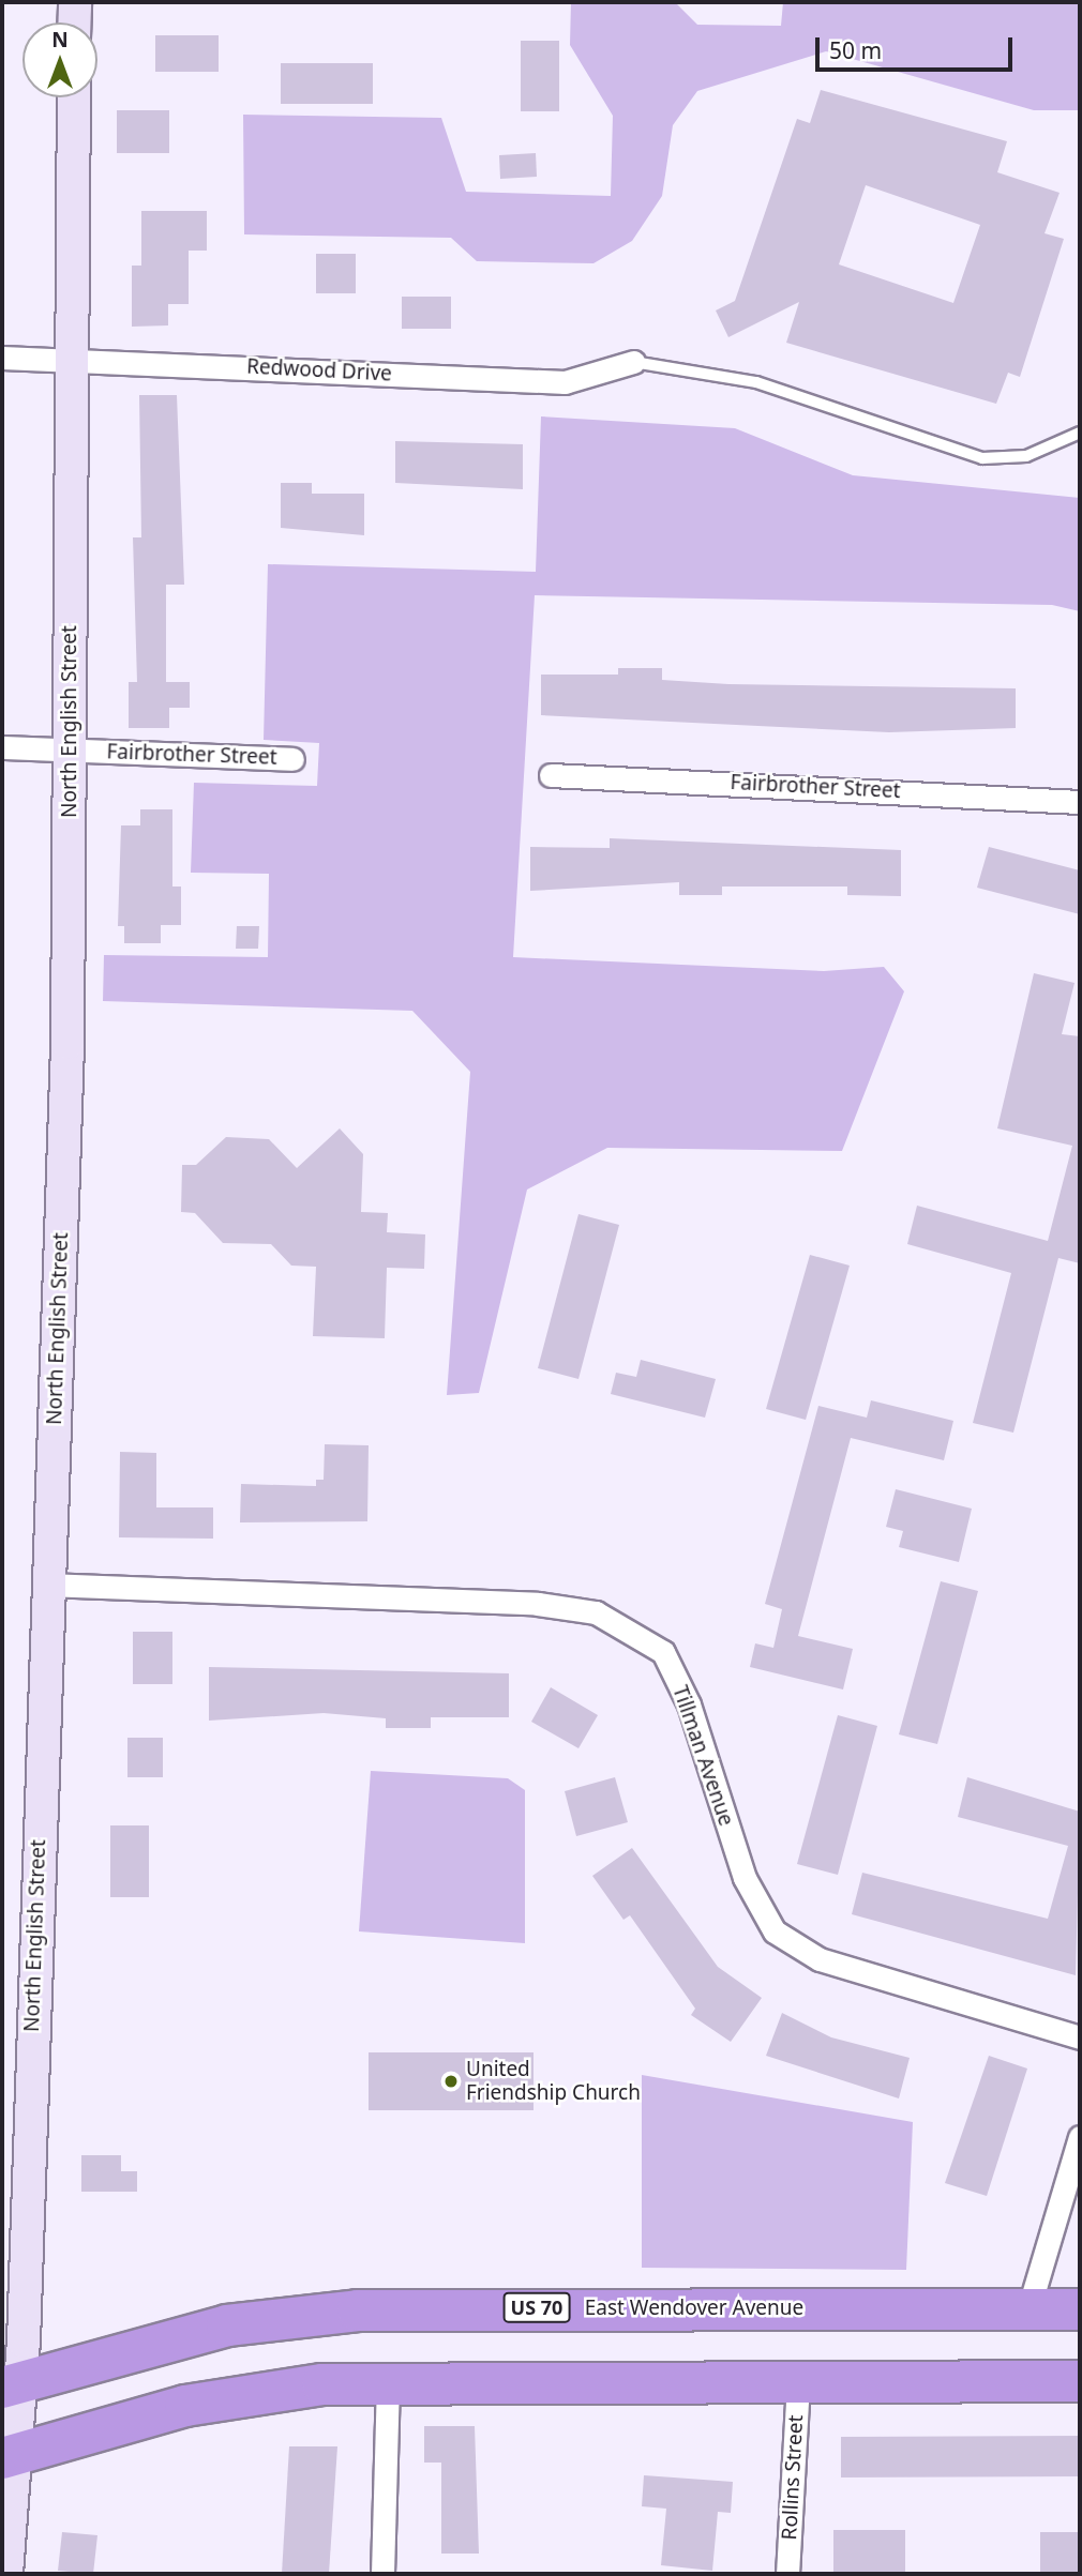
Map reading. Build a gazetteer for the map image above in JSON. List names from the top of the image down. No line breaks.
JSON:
{"streets":{"highway":["US 70","East Wendover Avenue"],"street":["Redwood Drive","North English Street","Fairbrother Street","Tillman Avenue","Rollins Street"]},"crossings":[["Redwood Drive","North English Street"],["North English Street","Fairbrother Street"],["North English Street","Tillman Avenue"],["North English Street","East Wendover Avenue"]],"places":["United Friendship Church"],"scale_bar":"50 m","north":"top"}
